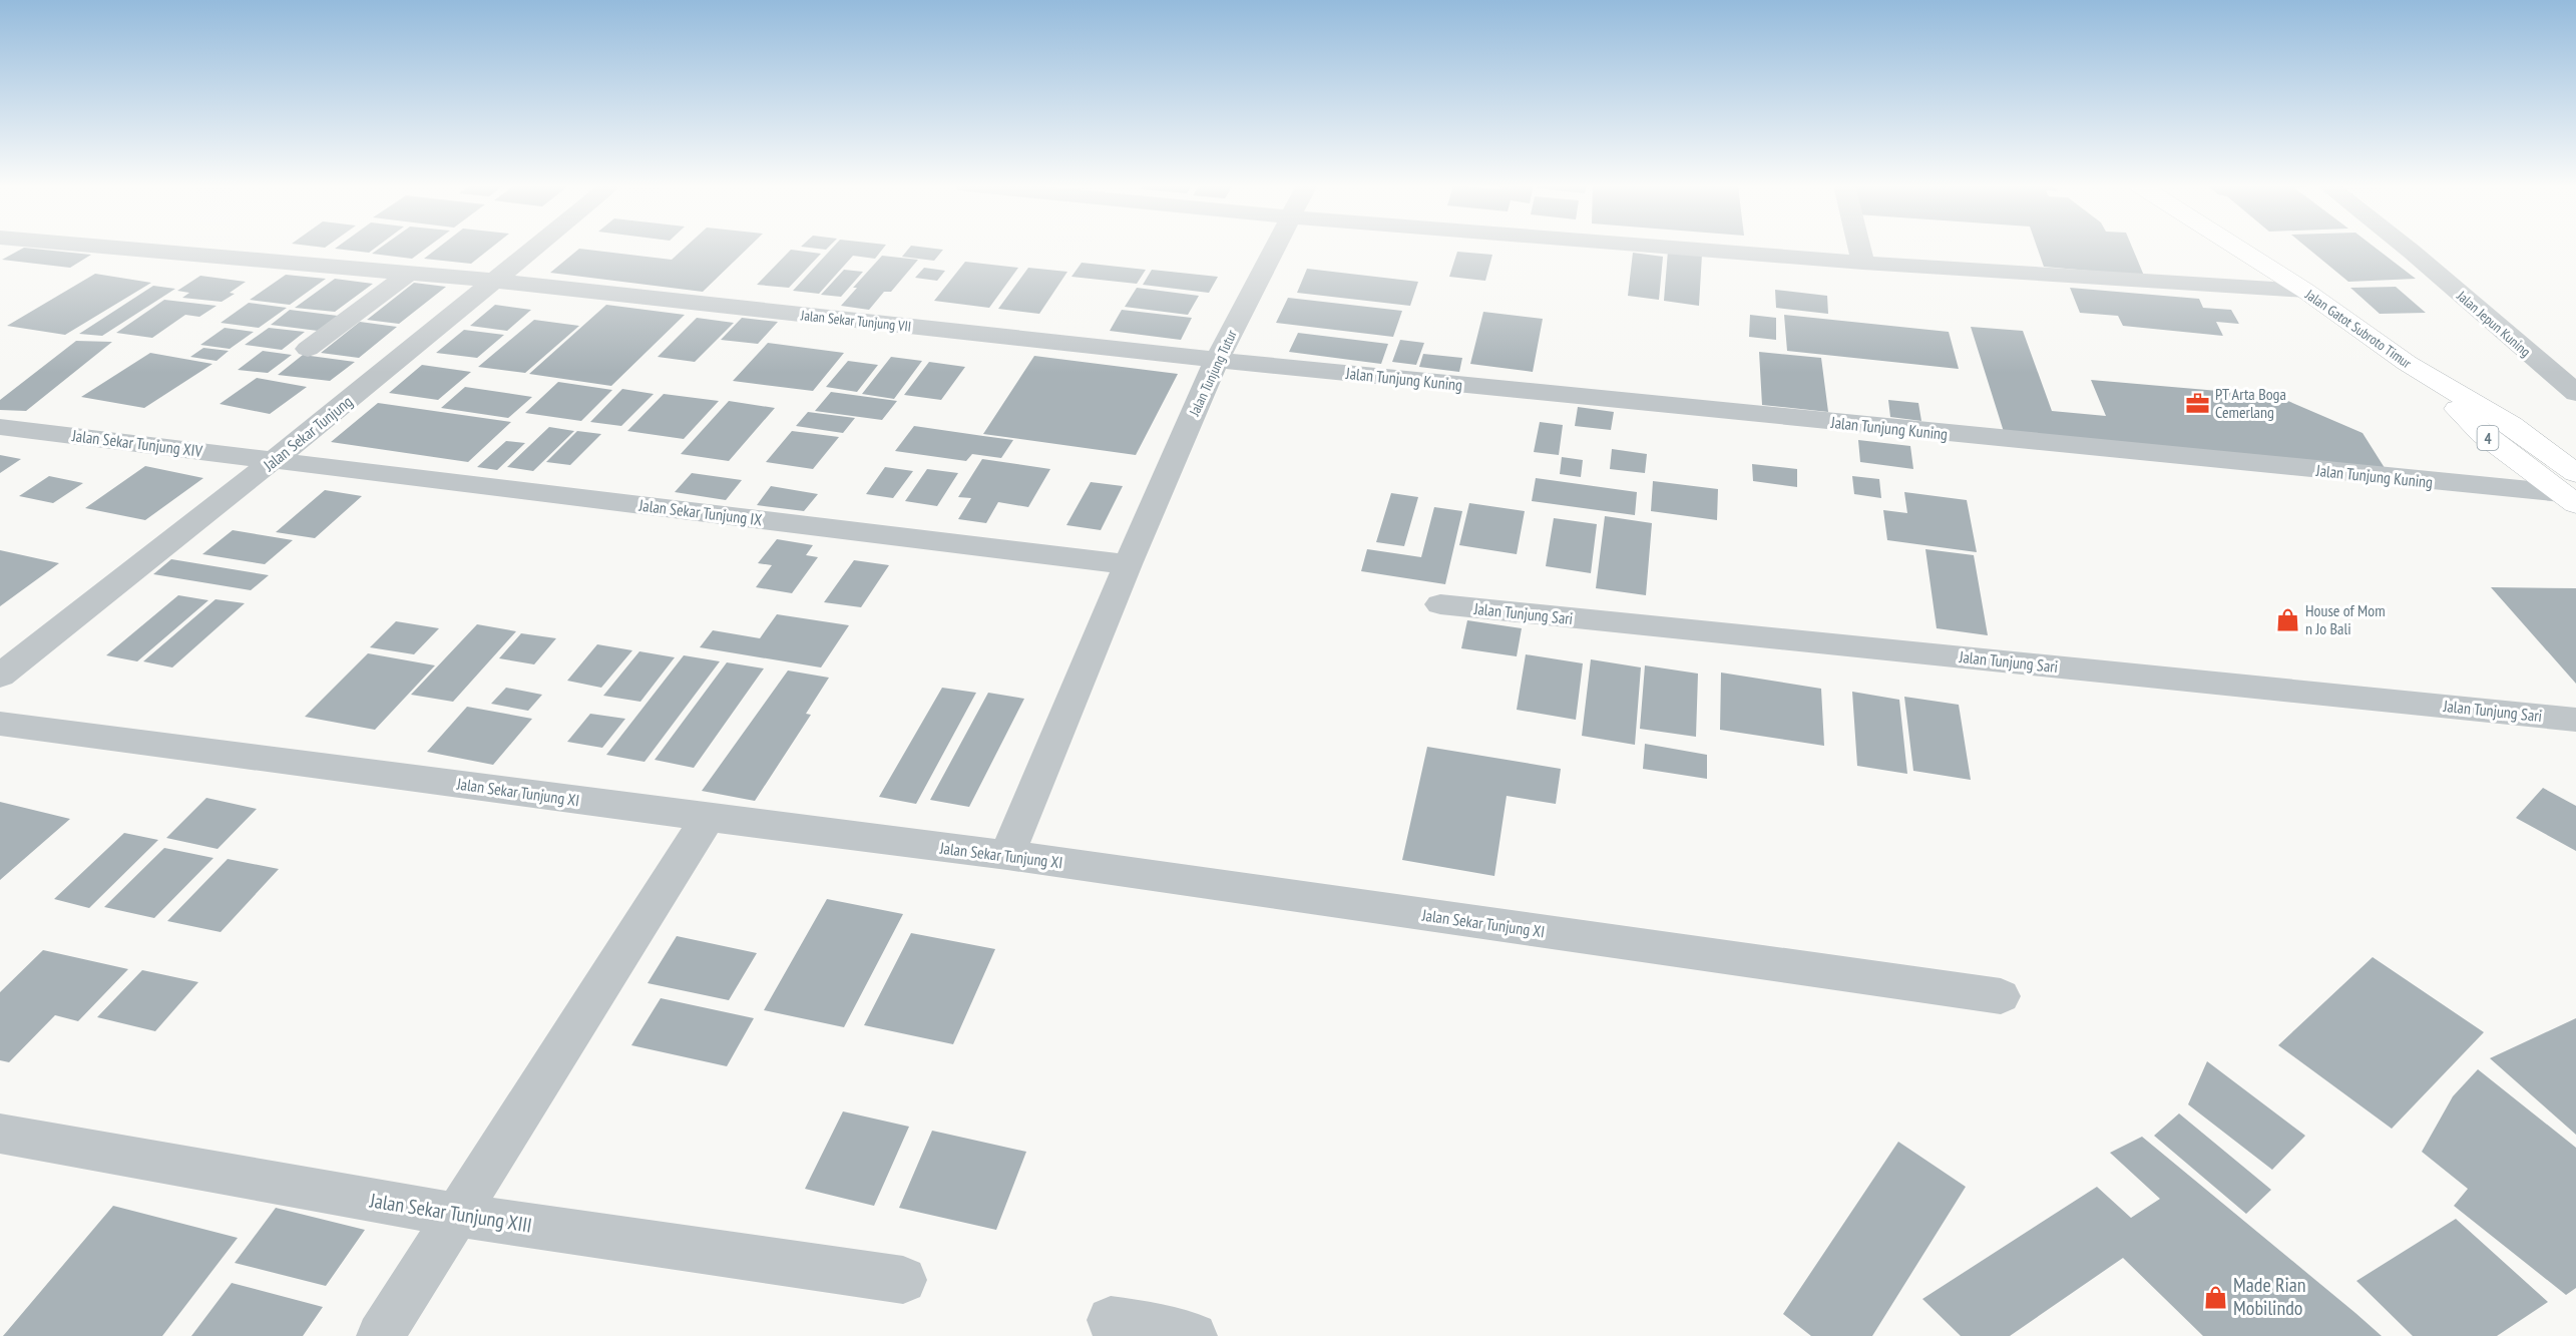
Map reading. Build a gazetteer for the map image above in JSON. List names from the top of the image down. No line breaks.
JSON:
{"streets":{"highway":["Jalan Gatot Subroto Timur","4"],"street":["Jalan Sekar Tunjung VII","Jalan Jepun Kuning","Jalan Tunjung Tutur","Jalan Tunjung Kuning","Jalan Sekar Tunjung","Jalan Sekar Tunjung XIV","Jalan Sekar Tunjung IX","Jalan Tunjung Sari","Jalan Sekar Tunjung XI","Jalan Sekar Tunjung XIII"]},"crossings":[["Jalan Sekar Tunjung VII","Jalan Tunjung Tutur"],["Jalan Sekar Tunjung VII","Jalan Tunjung Kuning"],["Jalan Sekar Tunjung VII","Jalan Sekar Tunjung"],["Jalan Gatot Subroto Timur","Jalan Tunjung Kuning"],["Jalan Tunjung Tutur","Jalan Tunjung Kuning"],["Jalan Tunjung Tutur","Jalan Sekar Tunjung IX"],["Jalan Tunjung Tutur","Jalan Sekar Tunjung XI"],["Jalan Sekar Tunjung","Jalan Sekar Tunjung XIV"],["Jalan Sekar Tunjung","Jalan Sekar Tunjung IX"],["Jalan Sekar Tunjung XIV","Jalan Sekar Tunjung IX"]],"places":{"office":["PT Arta Boga Cemerlang"],"shop":["House of Mom n Jo Bali","Made Rian Mobilindo"]}}
